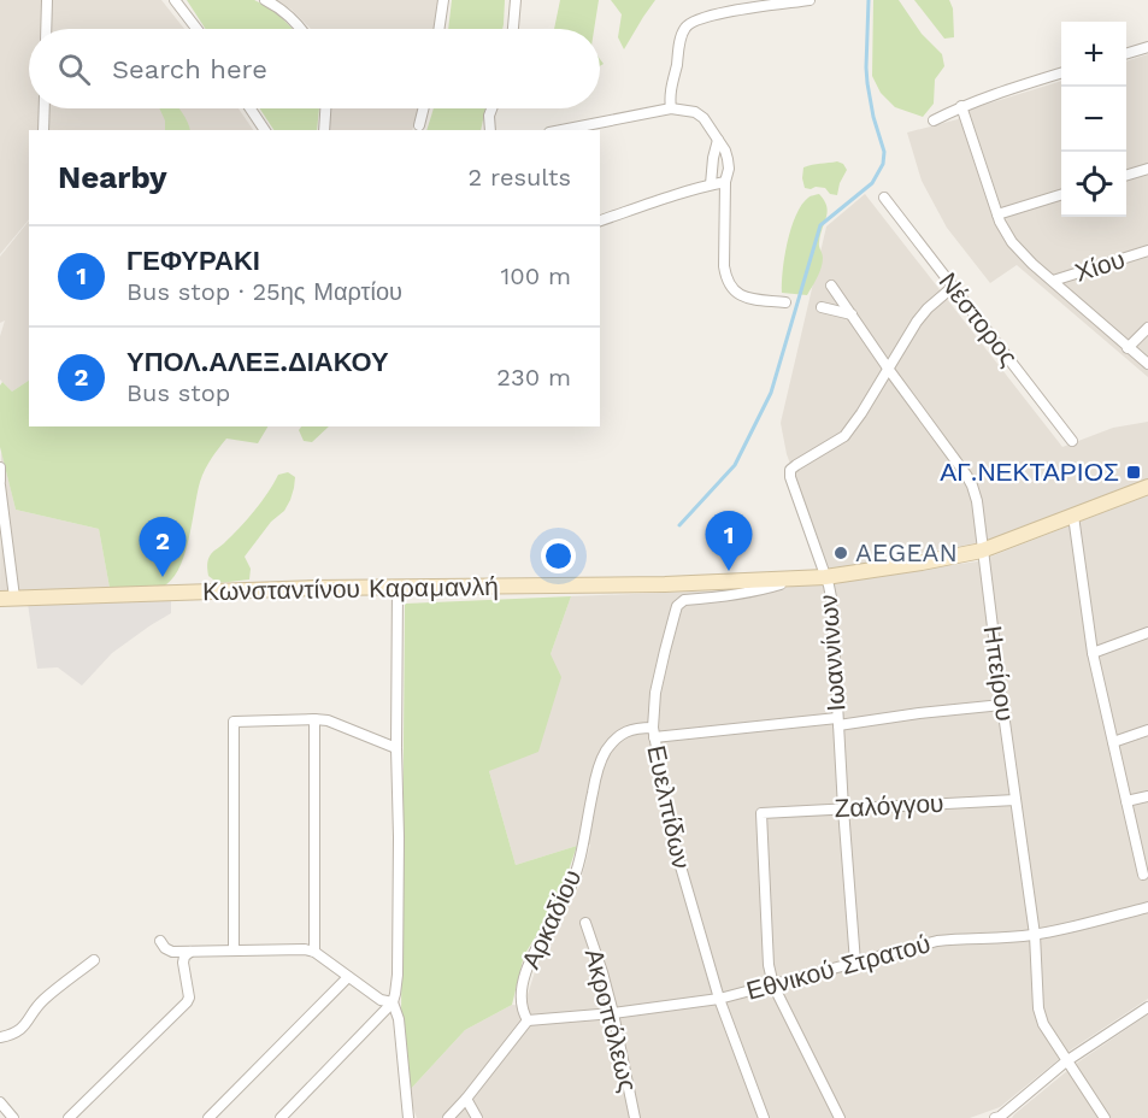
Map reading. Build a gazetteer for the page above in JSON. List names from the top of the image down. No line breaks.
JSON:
{"streets":{"main road":["Κωνσταντίνου Καραμανλή"],"street":["Χίου","Νέστορος","Ιωαννίνων","Ηπείρου","Ζαλόγγου","Ευελπίδων","Αρκαδίου","Εθνικού Στρατού","Ακροπόλεως"]},"crossings":[["Νέστορος","Ιωαννίνων"],["Κωνσταντίνου Καραμανλή","Ιωαννίνων"],["Κωνσταντίνου Καραμανλή","Ηπείρου"],["Κωνσταντίνου Καραμανλή","Ευελπίδων"],["Ιωαννίνων","Ηπείρου"],["Ιωαννίνων","Ζαλόγγου"],["Ιωαννίνων","Αρκαδίου"],["Ιωαννίνων","Εθνικού Στρατού"],["Ηπείρου","Ζαλόγγου"],["Ηπείρου","Αρκαδίου"],["Ηπείρου","Εθνικού Στρατού"],["Ζαλόγγου","Εθνικού Στρατού"],["Ευελπίδων","Αρκαδίου"],["Ευελπίδων","Εθνικού Στρατού"],["Αρκαδίου","Εθνικού Στρατού"],["Εθνικού Στρατού","Ακροπόλεως"]],"places":{"transit":["ΑΓ.ΝΕΚΤΑΡΙΟΣ"],"other":["AEGEAN"]},"page":{"map_buttons":["+","−"],"search":"Search here","heading":["Nearby","2 results"],"list":[{"mark":"1","name":"ΓΕΦΥΡΑΚΙ","note":"Bus stop · 25ης Μαρτίου","value":"100 m"},{"mark":"2","name":"ΥΠΟΛ.ΑΛΕΞ.ΔΙΑΚΟΥ","note":"Bus stop","value":"230 m"}],"pins":["1","2"]}}
